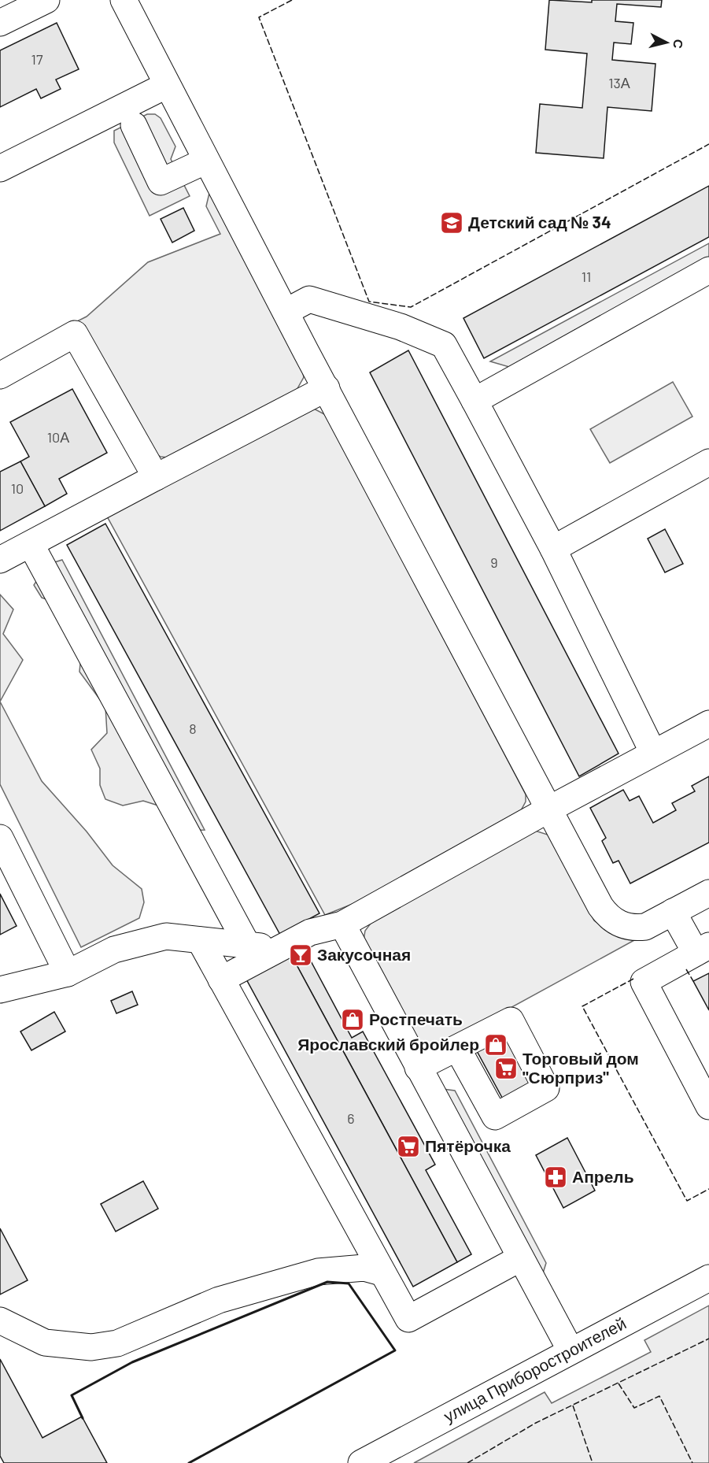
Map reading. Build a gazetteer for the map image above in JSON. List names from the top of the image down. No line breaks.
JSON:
{"streets":{"street":["улица Приборостроителей"]},"places":{"school or university":["Детский сад № 34"],"bar":["Закусочная"],"shop":["Ростпечать","Ярославский бройлер"],"supermarket":["Торговый дом \"Сюрприз\"","Пятёрочка"],"pharmacy":["Апрель"]},"house_numbers":["17","13А","11","10А","10","9","8","6"],"north":"right"}
